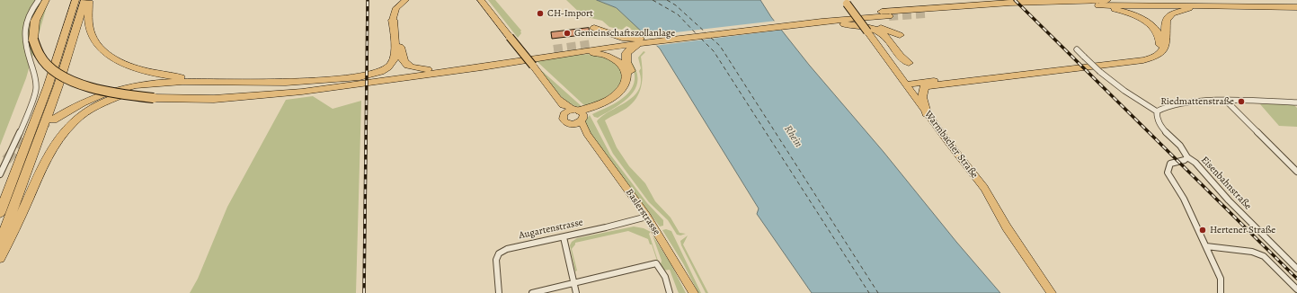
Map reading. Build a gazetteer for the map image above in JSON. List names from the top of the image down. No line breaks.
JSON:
{"streets":{"main road":["Warmbacher Straße","Baslerstrasse"],"street":["Eisenbahnstraße","Augartenstrasse"]},"crossings":[["Baslerstrasse","Augartenstrasse"]],"water":["Rhein"],"places":["CH-Import","Gemeinschaftszollanlage","Riedmattenstraße","Hertener Straße"]}
